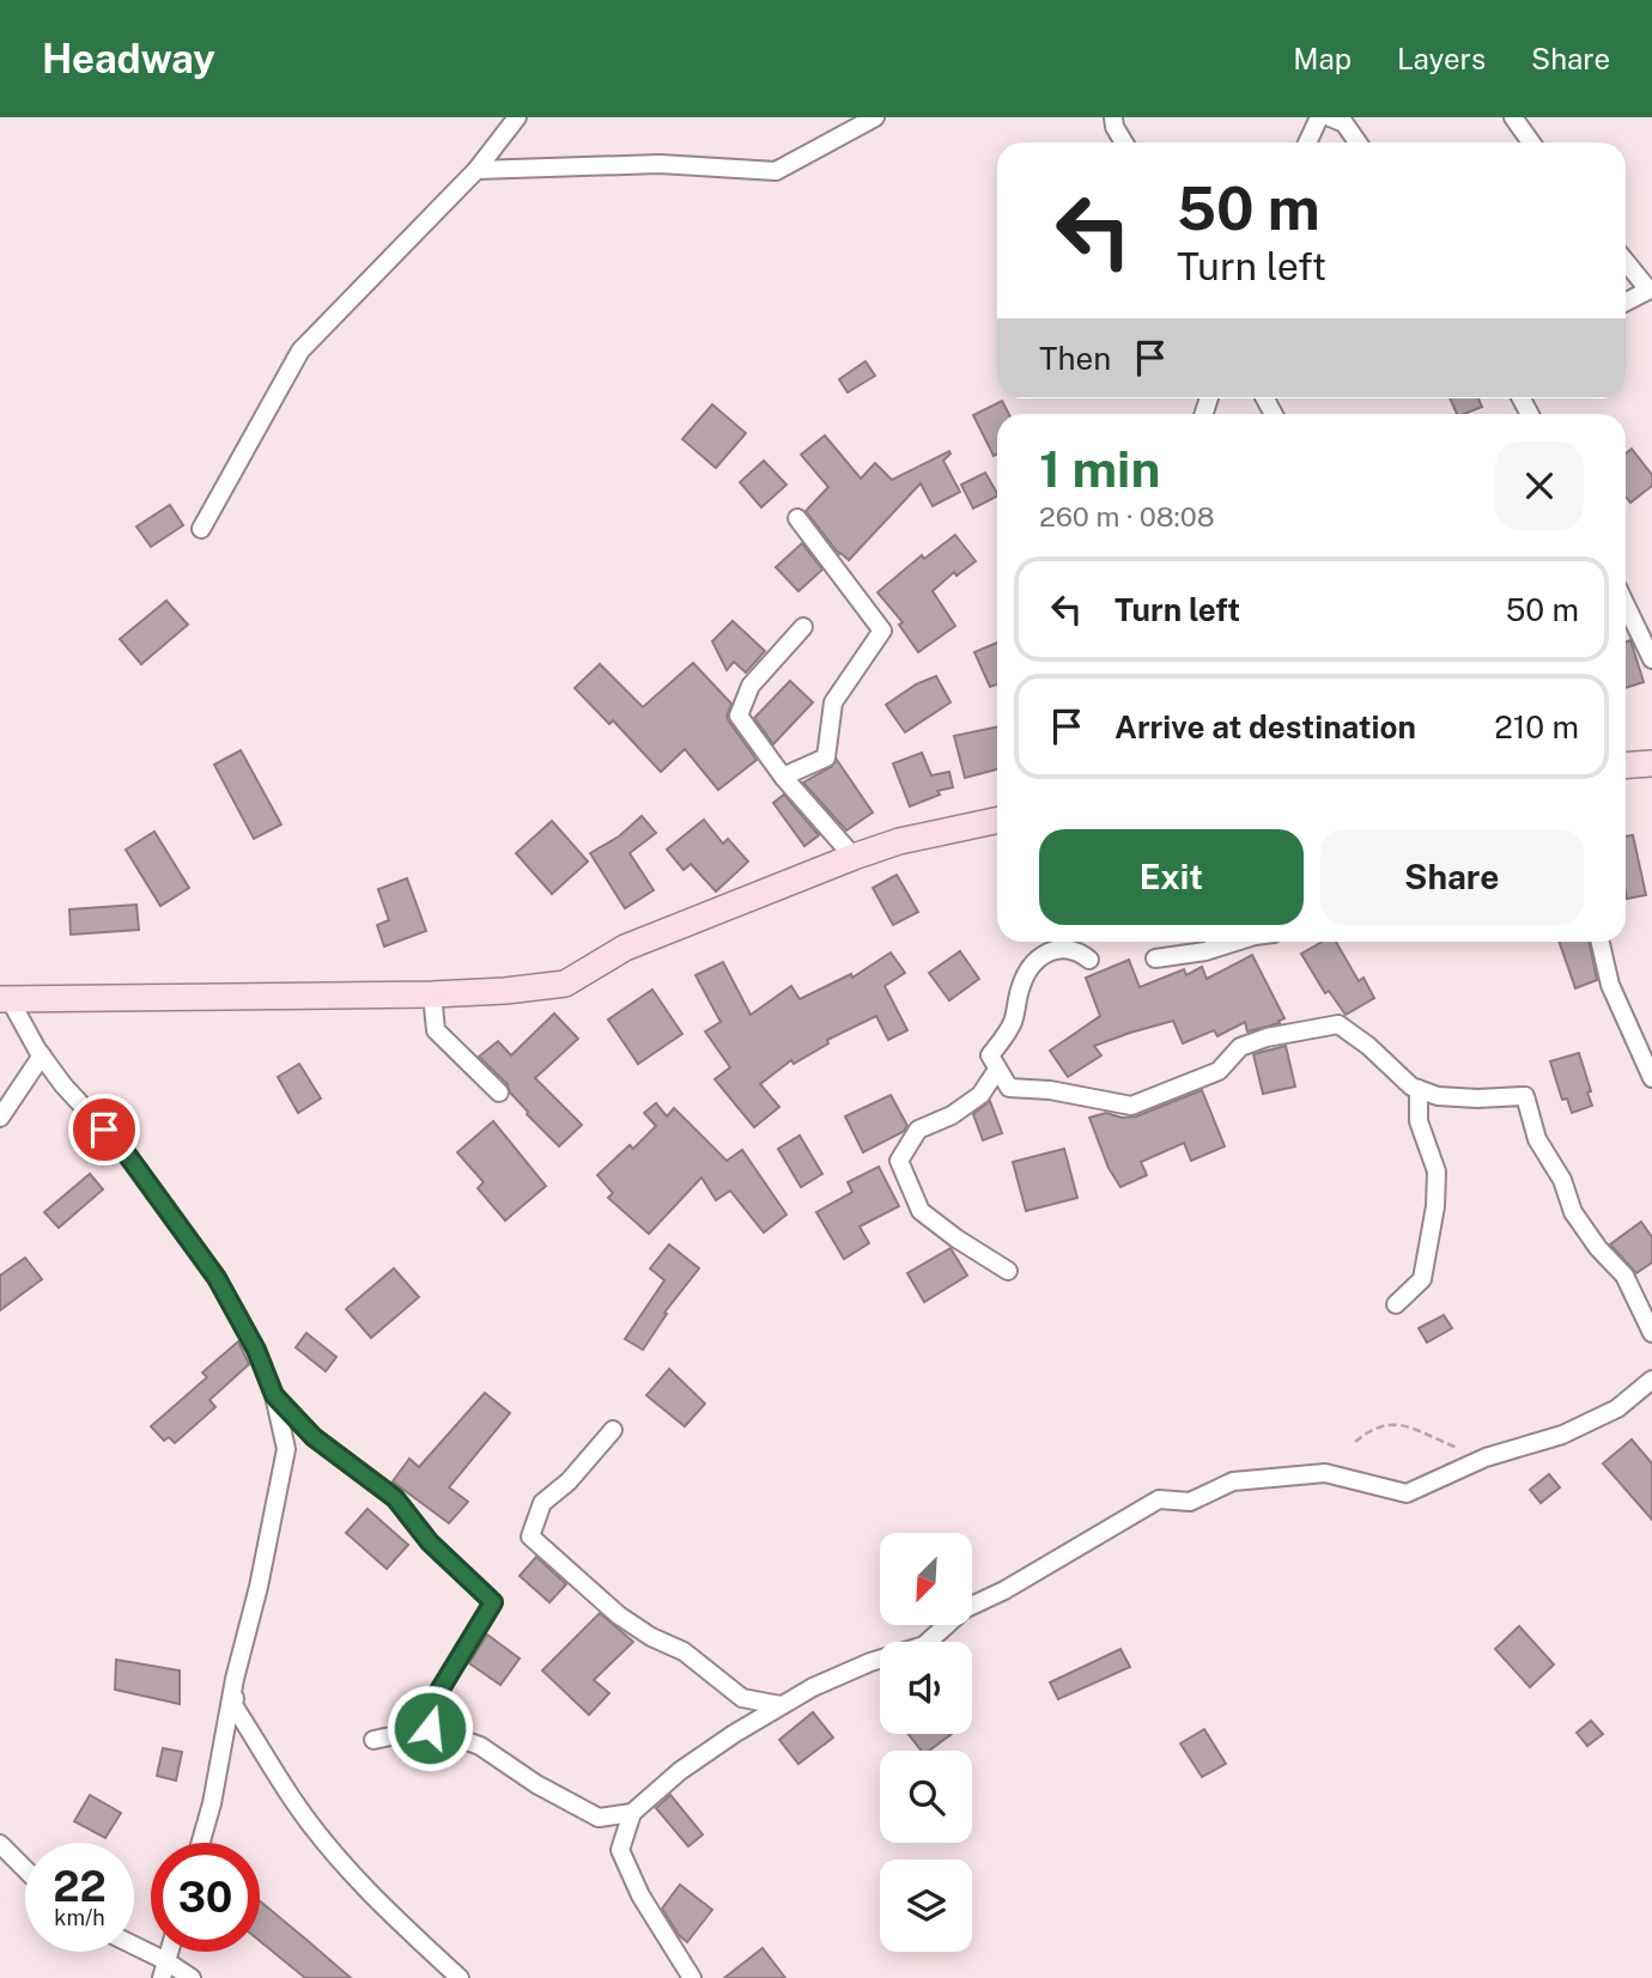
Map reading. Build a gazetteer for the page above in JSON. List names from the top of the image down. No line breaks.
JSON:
{"north":"bottom left","page":{"header":"Headway","nav":["Map","Layers","Share"],"turn":["50 m","Turn left"],"then":"Then","heading":["1 min","260 m · 08:08"],"list":[{"name":"Turn left","value":"50 m"},{"name":"Arrive at destination","value":"210 m"}],"buttons":["Exit","Share"],"speed":"22 km/h","limit":"30"}}
